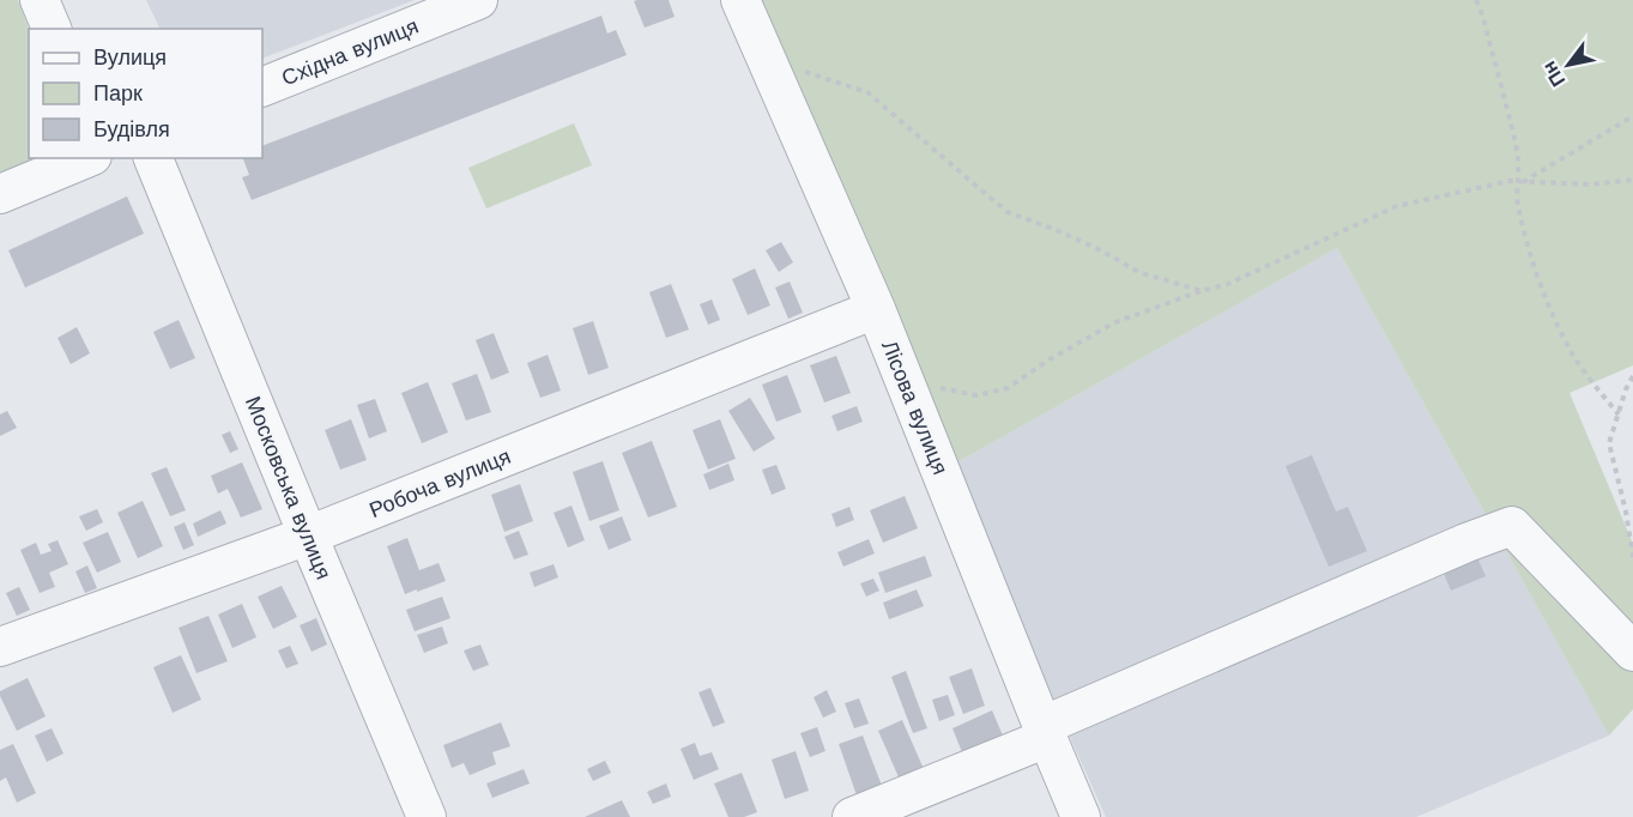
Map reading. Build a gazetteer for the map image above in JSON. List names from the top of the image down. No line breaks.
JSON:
{"streets":{"street":["Східна вулиця","Лісова вулиця","Робоча вулиця","Московська вулиця"]},"crossings":[["Лісова вулиця","Робоча вулиця"],["Робоча вулиця","Московська вулиця"]],"legend":["Вулиця","Парк","Будівля"],"north":"bottom left"}
